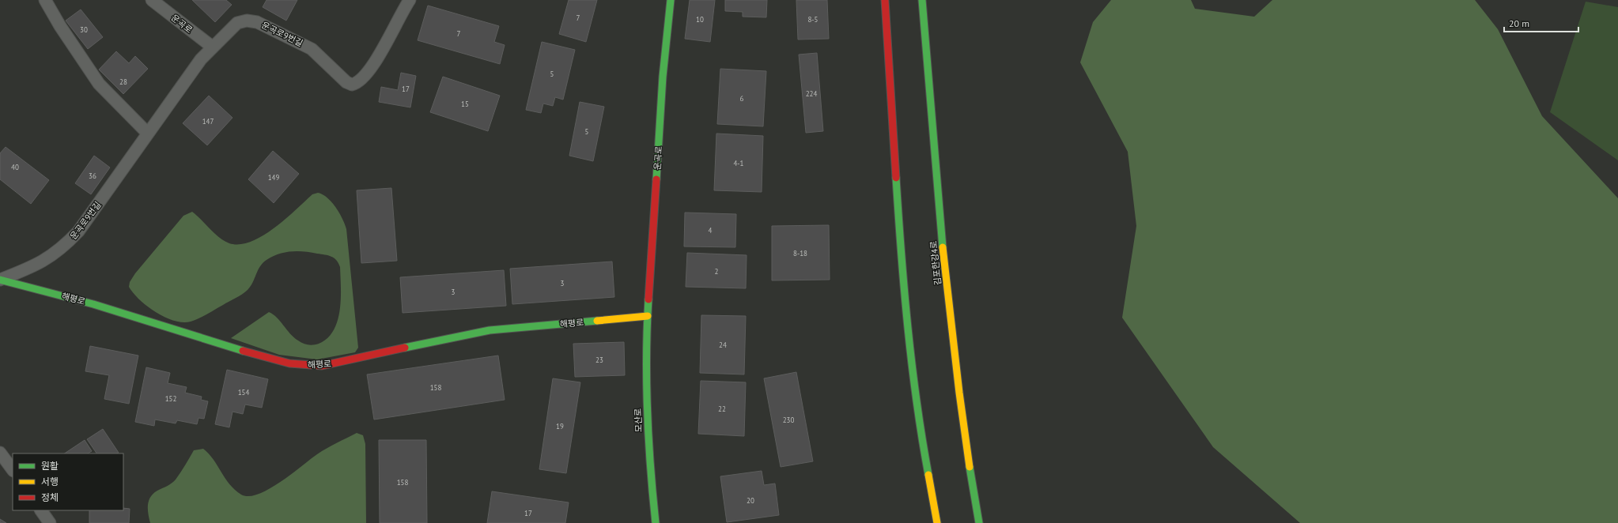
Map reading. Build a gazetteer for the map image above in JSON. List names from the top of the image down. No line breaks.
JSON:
{"streets":{"street":["운곡로","김포한강4로","해평로","모산로"],"lane":["운곡로9번길"]},"crossings":[["운곡로","운곡로9번길"],["운곡로","해평로"],["운곡로","모산로"],["운곡로9번길","해평로"],["해평로","모산로"]],"house_numbers":["7","10","8-5","30","7","5","28","17","224","6","15","147","5","4-1","40","36","149","4","8-18","2","3","3","24","23","158","154","152","22","230","19","158","20","17"],"legend":["원활","서행","정체"],"scale_bar":"20 m"}
